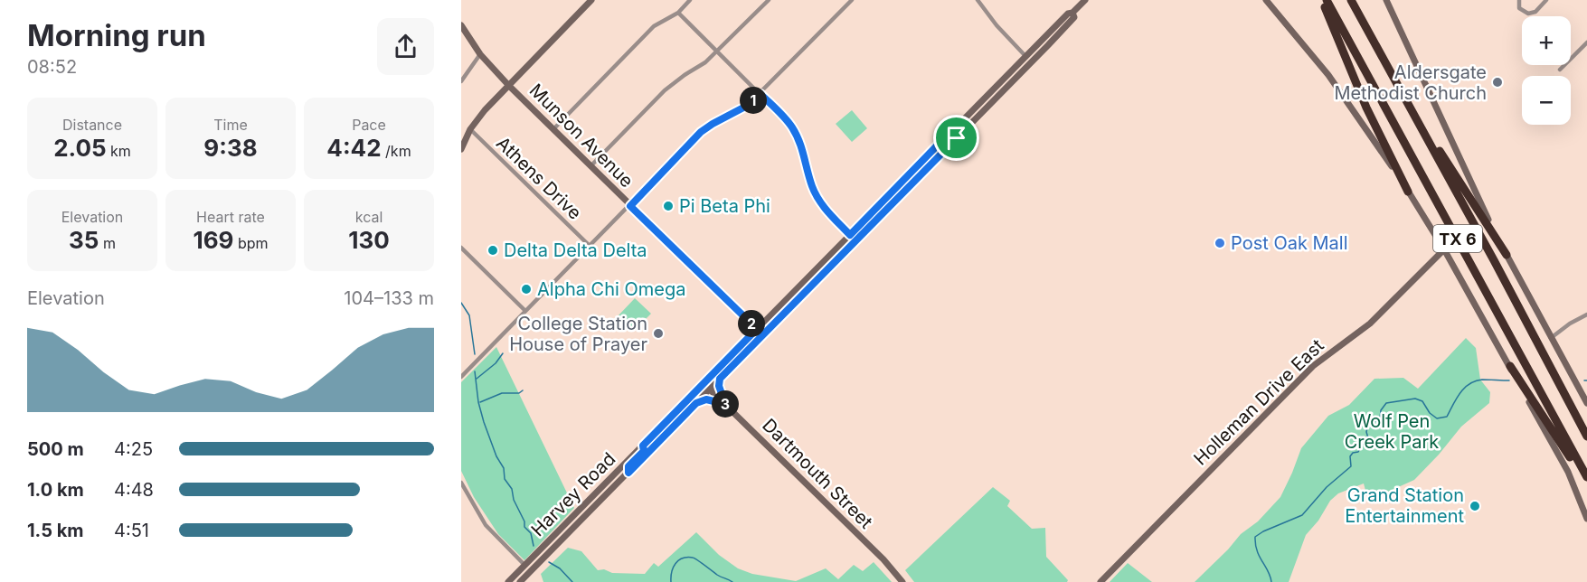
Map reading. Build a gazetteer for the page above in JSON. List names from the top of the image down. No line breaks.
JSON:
{"streets":{"highway":["TX 6"],"main road":["Munson Avenue","Holleman Drive East","Dartmouth Street","Harvey Road"],"street":["Athens Drive"]},"crossings":[["Munson Avenue","Harvey Road"],["Dartmouth Street","Harvey Road"]],"parks":["Wolf Pen Creek Park"],"places":["Aldersgate Methodist Church","Pi Beta Phi","Post Oak Mall","Delta Delta Delta","Alpha Chi Omega","College Station House of Prayer","Grand Station Entertainment"],"page":{"heading":["Morning run","08:52"],"map_buttons":["+","−"],"pins":["1","2","3"],"stats":[["Distance","2.05 km"],["Time","9:38"],["Pace","4:42 /km"],["Elevation","35 m"],["Heart rate","169 bpm"],["kcal","130"]],"chart":["Elevation","104–133 m"],"list":[{"name":"500 m","note":"4:25"},{"name":"1.0 km","note":"4:48"},{"name":"1.5 km","note":"4:51"}]}}
